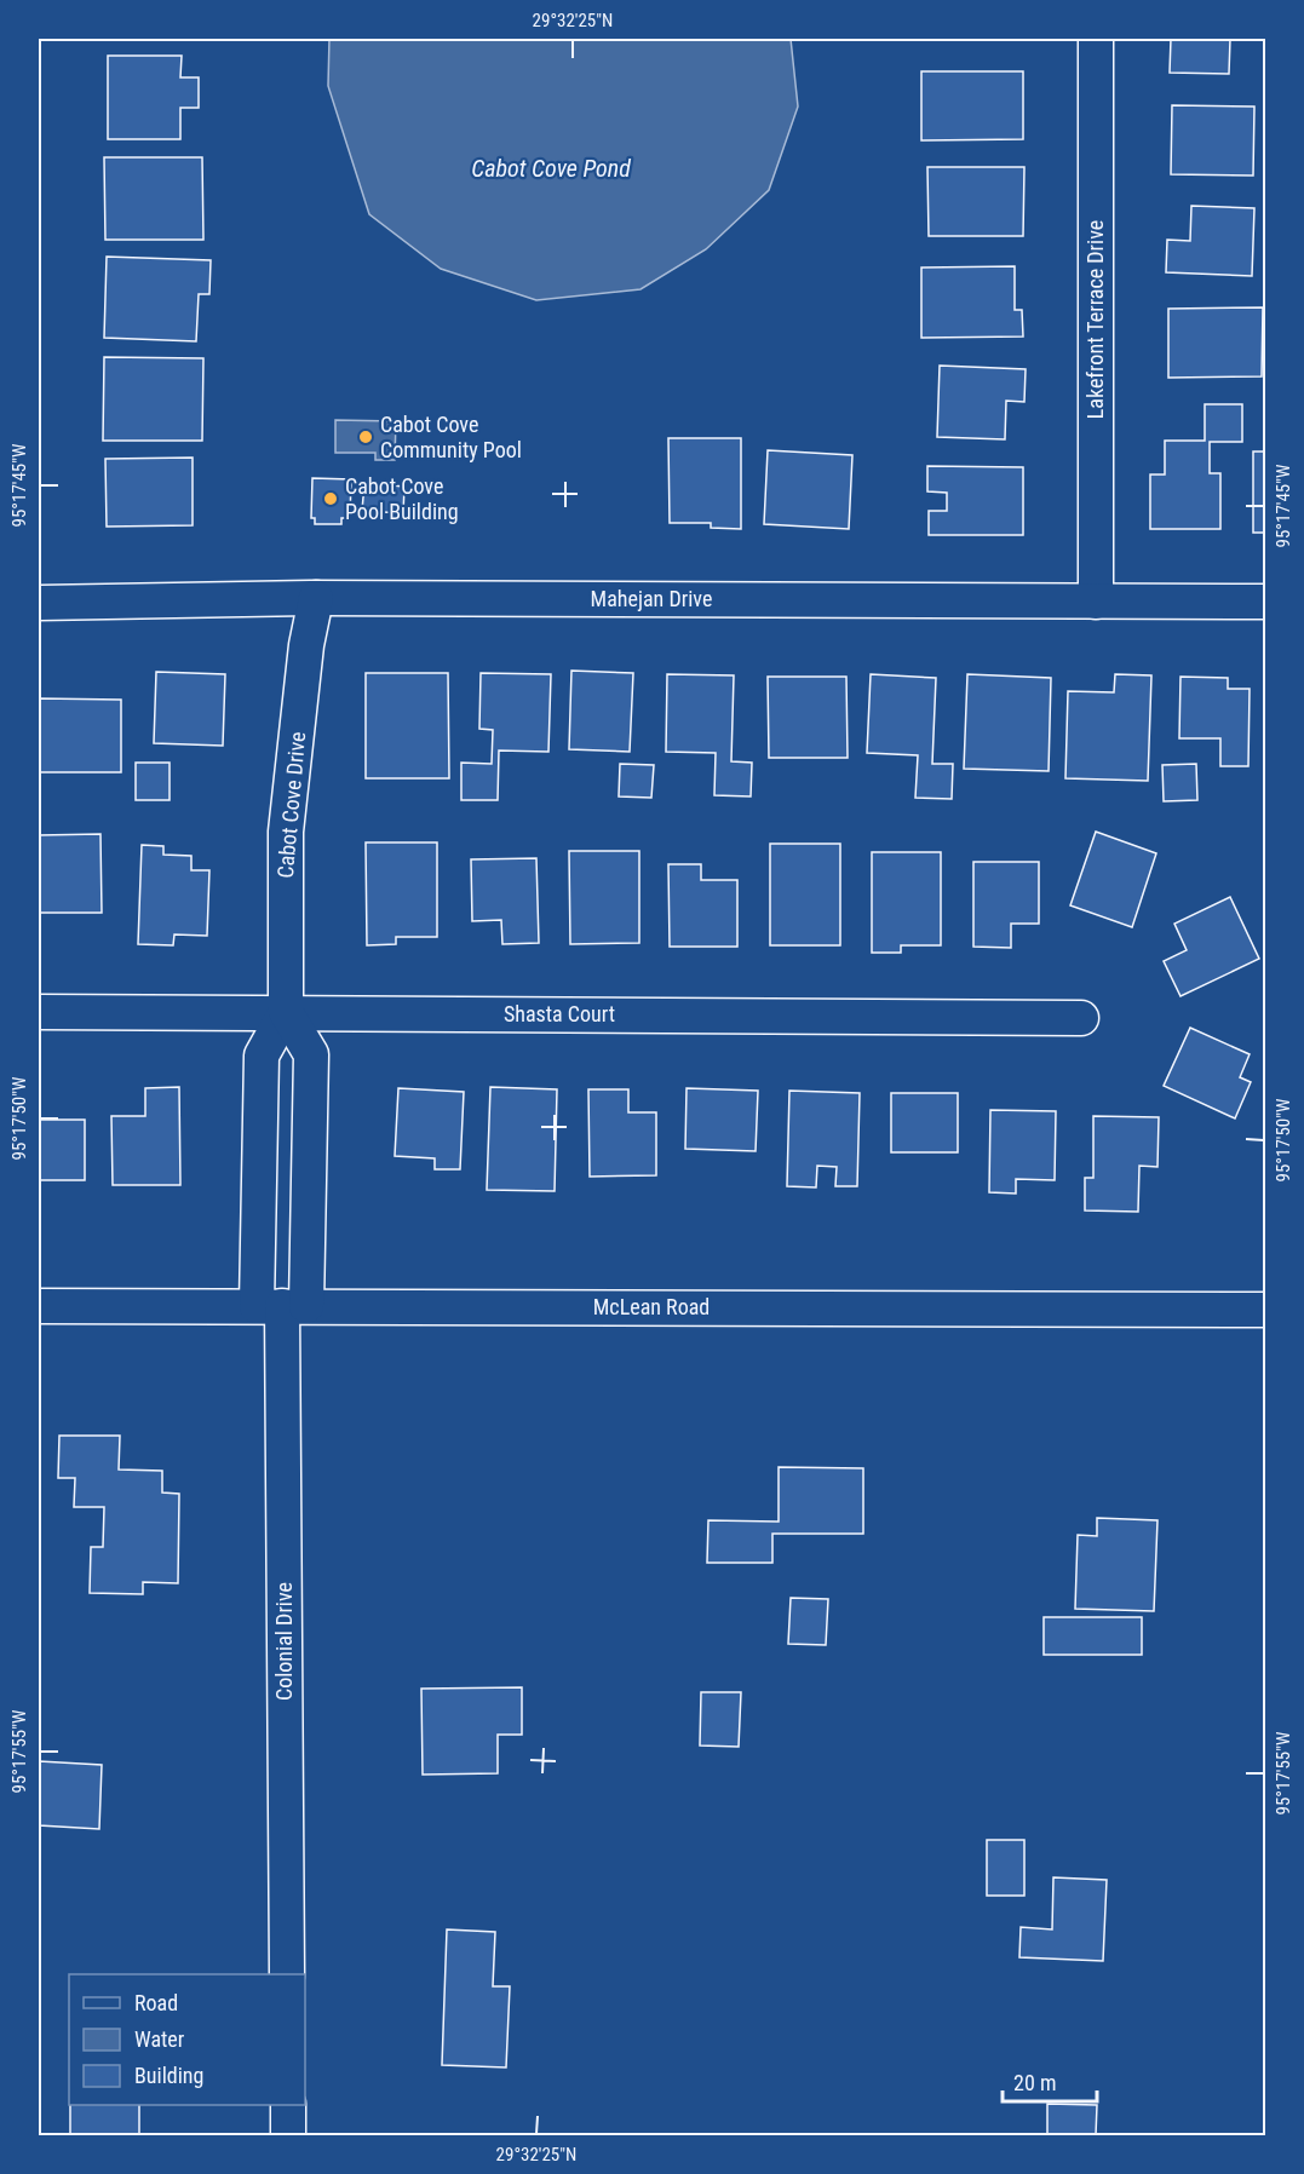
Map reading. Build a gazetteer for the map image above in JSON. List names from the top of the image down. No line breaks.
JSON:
{"streets":{"street":["Lakefront Terrace Drive","Mahejan Drive","Cabot Cove Drive","Shasta Court","McLean Road","Colonial Drive"]},"crossings":[["Lakefront Terrace Drive","Mahejan Drive"],["Mahejan Drive","Cabot Cove Drive"],["Cabot Cove Drive","Shasta Court"],["Cabot Cove Drive","McLean Road"],["Cabot Cove Drive","Colonial Drive"],["McLean Road","Colonial Drive"]],"water":["Cabot Cove Pond"],"places":["Cabot Cove Community Pool","Cabot Cove Pool Building"],"legend":["Road","Water","Building"],"scale_bar":"20 m","coordinates":["29°32'25\"N","95°17'45\"W","95°17'50\"W","95°17'55\"W"]}
